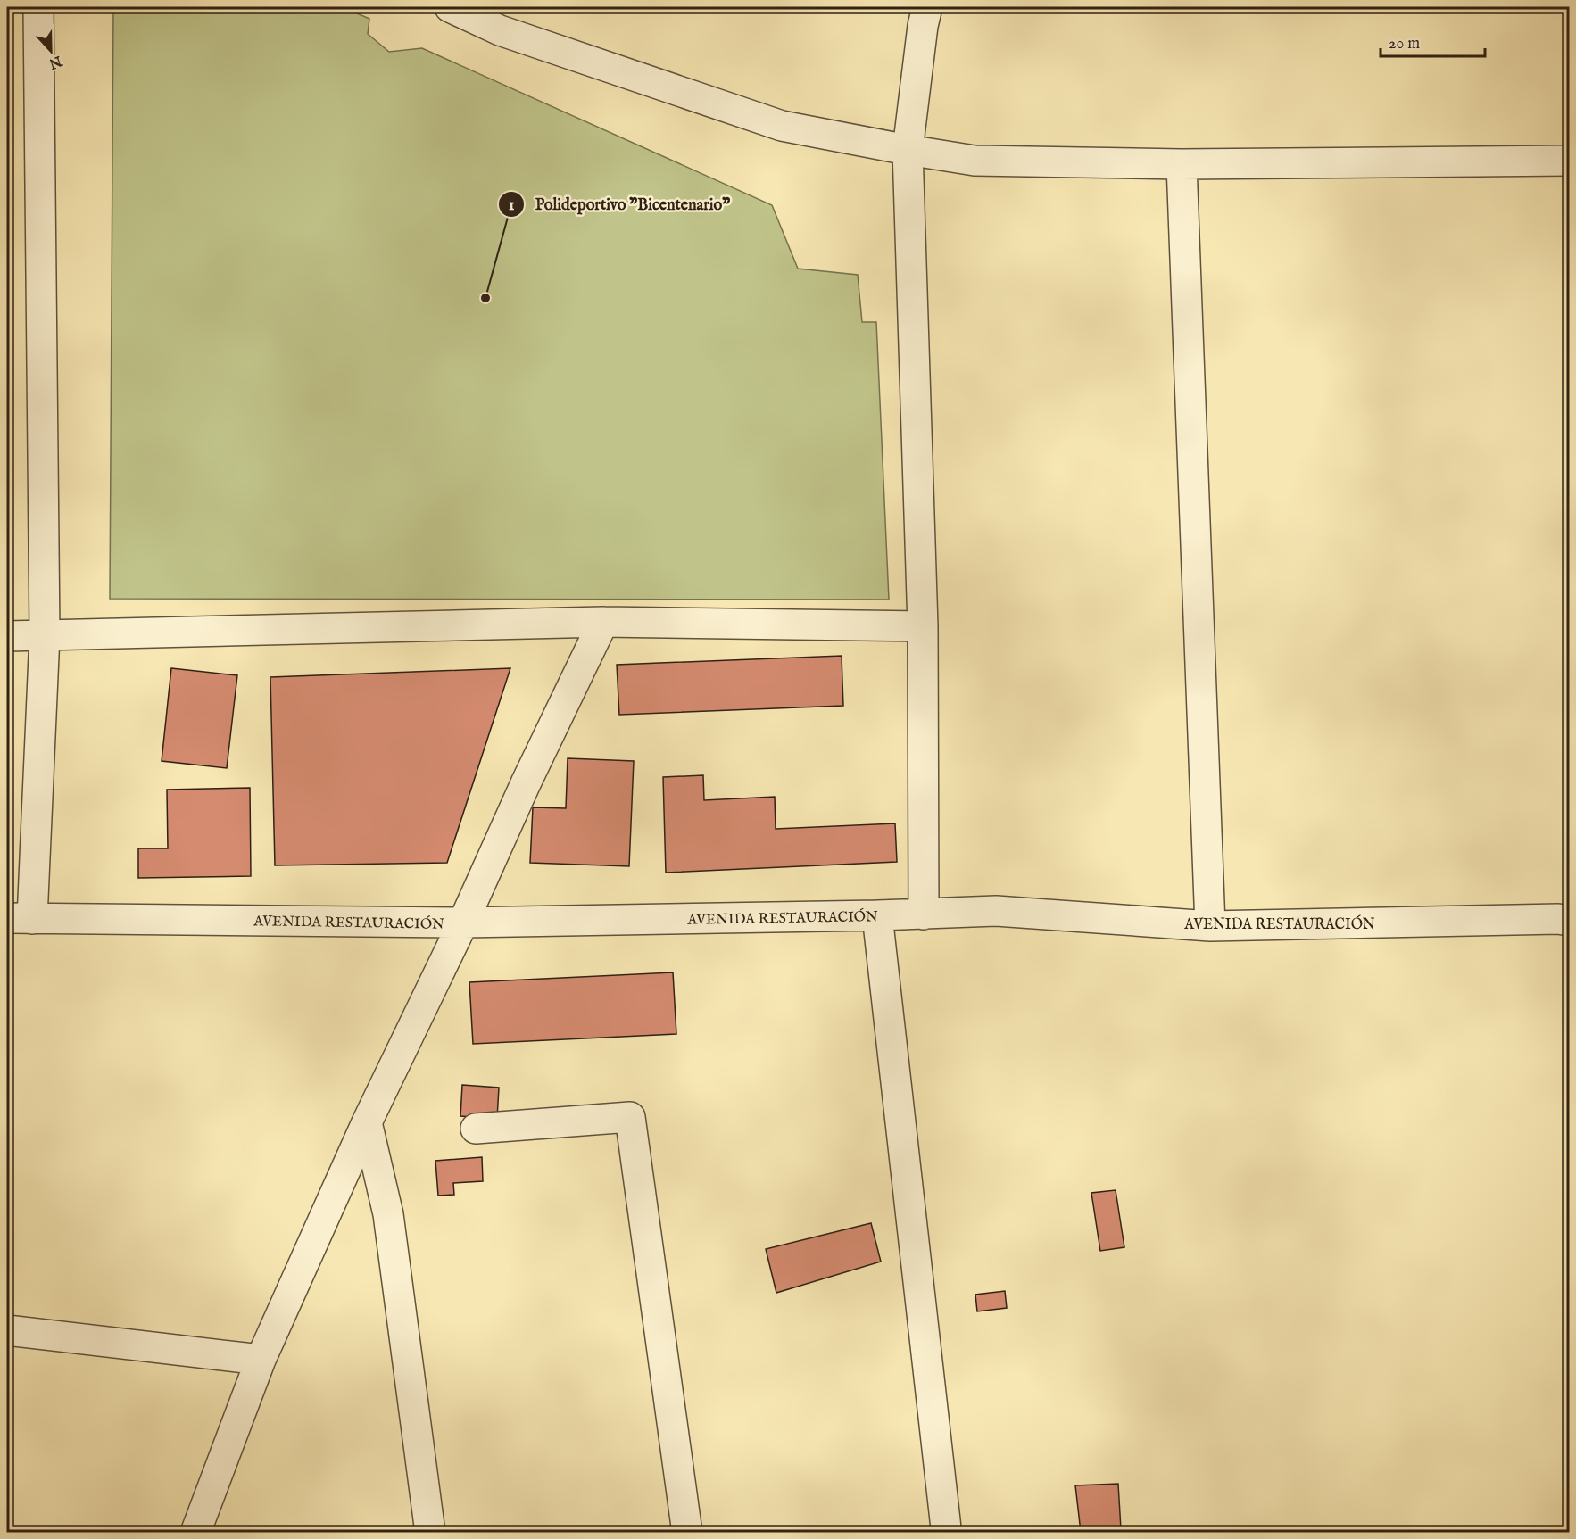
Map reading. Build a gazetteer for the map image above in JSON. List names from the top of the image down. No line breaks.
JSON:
{"streets":{"street":["AVENIDA RESTAURACIÓN"]},"places":["Polideportivo \"Bicentenario\""],"scale_bar":"20 m","north":"bottom"}
